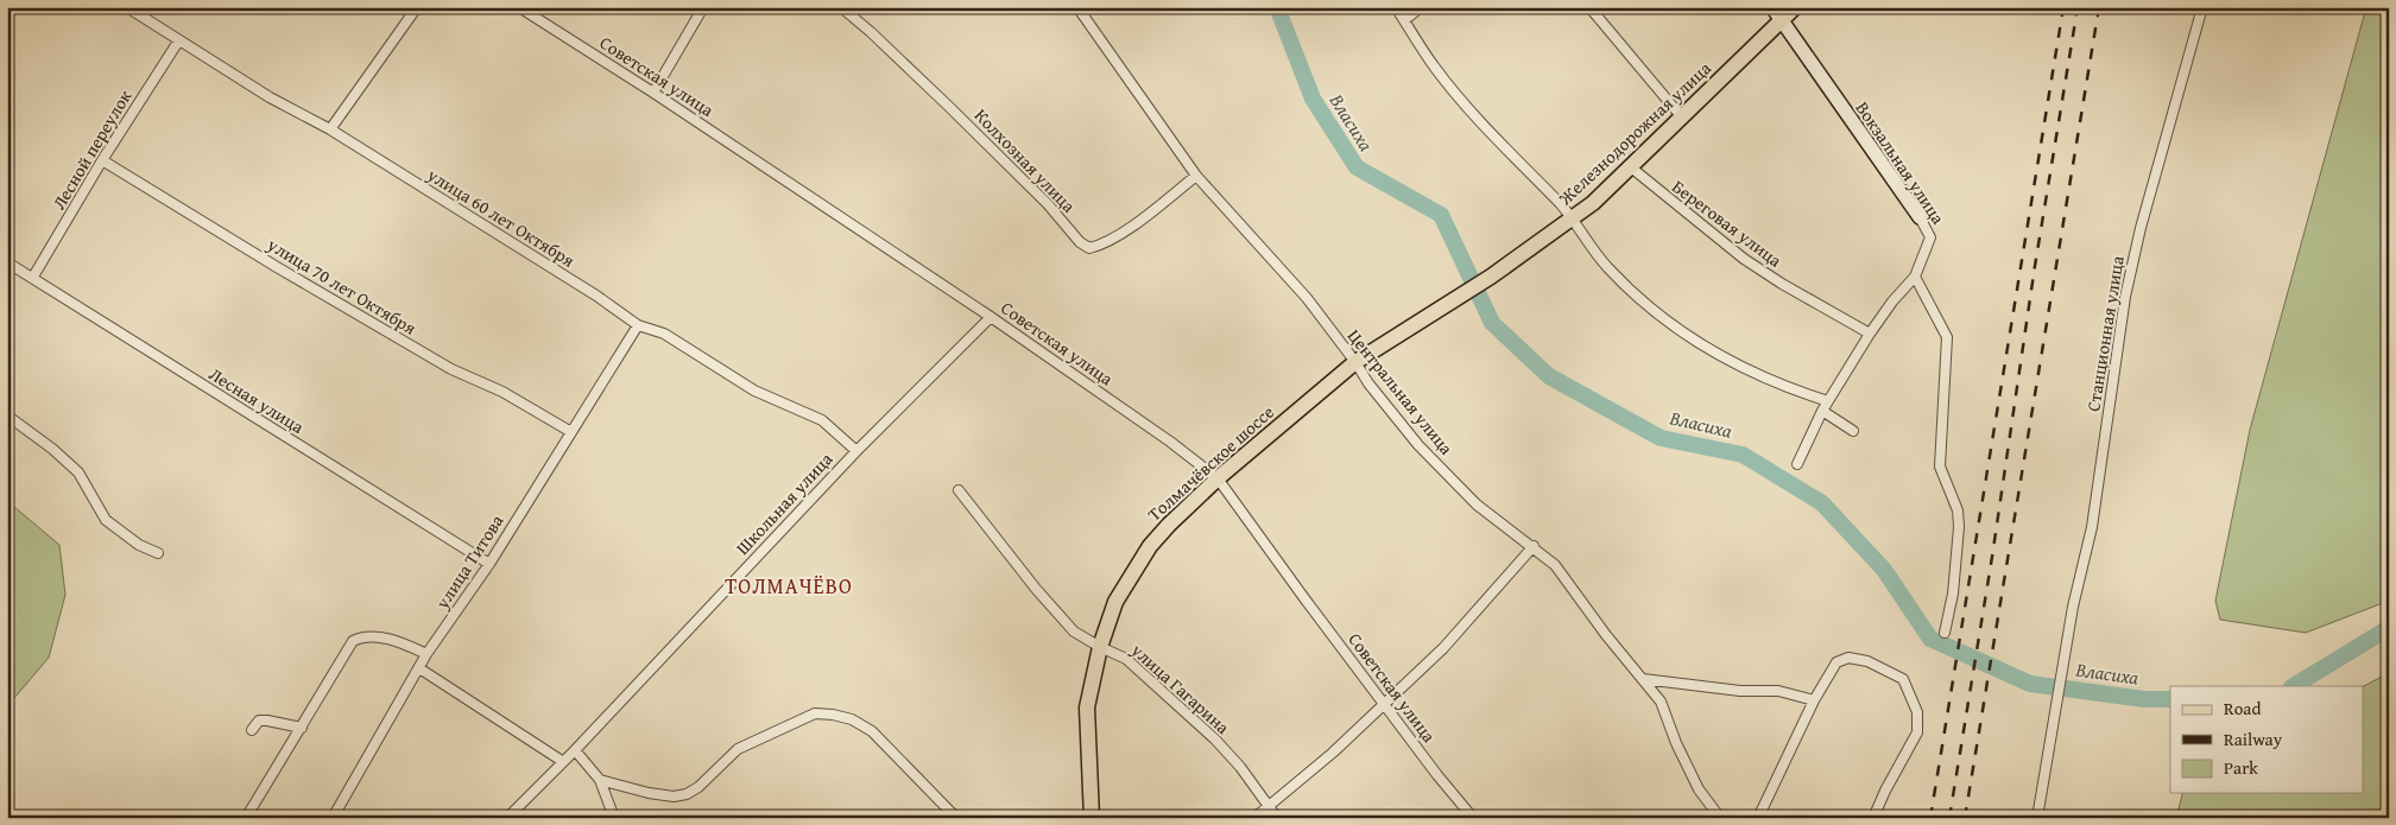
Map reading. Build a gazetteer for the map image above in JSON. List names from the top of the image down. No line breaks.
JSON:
{"streets":{"main road":["Железнодорожная улица","Толмачёвское шоссе"],"street":["Советская улица","Лесной переулок","Колхозная улица","Вокзальная улица","улица 60 лет Октября","Береговая улица","улица 70 лет Октября","Станционная улица","Центральная улица","Лесная улица","Школьная улица","улица Титова","улица Гагарина"]},"crossings":[["Советская улица","Толмачёвское шоссе"],["Советская улица","Школьная улица"],["Железнодорожная улица","Вокзальная улица"],["Железнодорожная улица","Береговая улица"],["Железнодорожная улица","Толмачёвское шоссе"],["Лесной переулок","улица 60 лет Октября"],["Лесной переулок","улица 70 лет Октября"],["Лесной переулок","Лесная улица"],["Колхозная улица","Центральная улица"],["Вокзальная улица","Береговая улица"],["улица 60 лет Октября","Школьная улица"],["улица 60 лет Октября","улица Титова"],["улица 70 лет Октября","улица Титова"],["Центральная улица","Толмачёвское шоссе"],["Лесная улица","улица Титова"],["Толмачёвское шоссе","улица Гагарина"]],"districts":["ТОЛМАЧЁВО"],"water":["Власиха"],"legend":["Road","Railway","Park"]}
